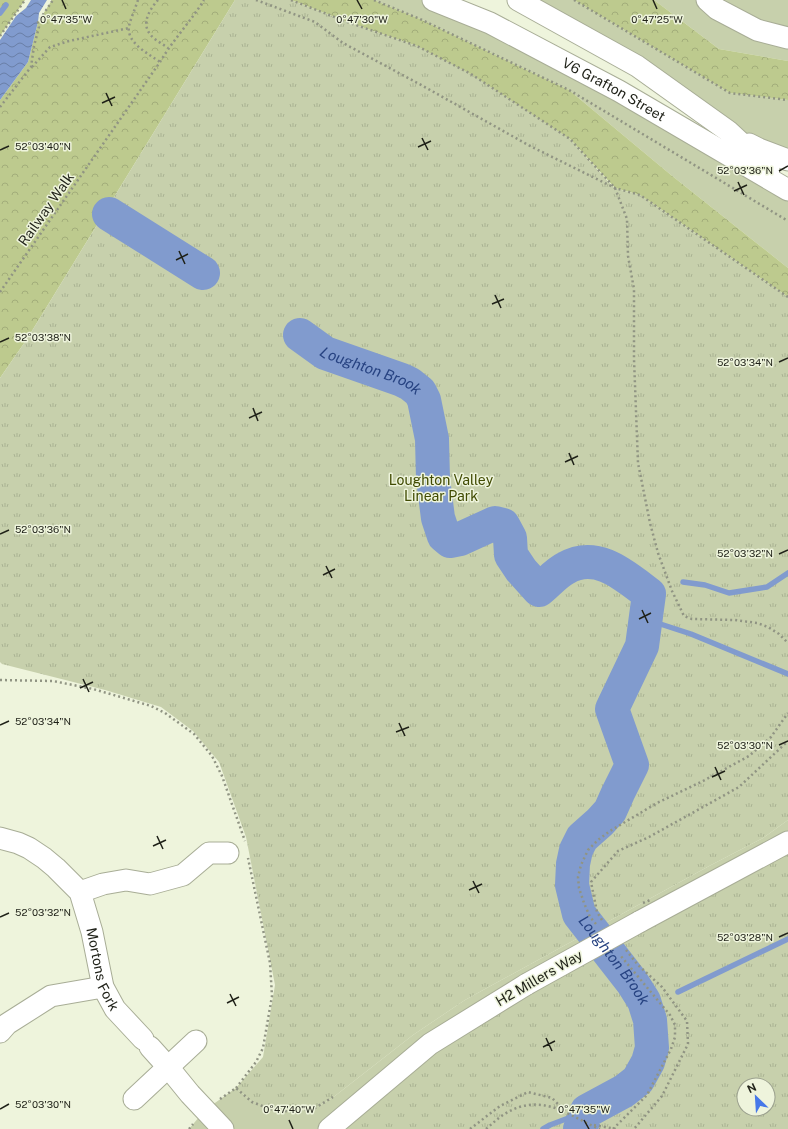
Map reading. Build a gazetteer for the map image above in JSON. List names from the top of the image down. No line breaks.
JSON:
{"streets":{"street":["V6 Grafton Street","Mortons Fork","H2 Millers Way"],"path":["Railway Walk"]},"water":["Loughton Brook"],"parks":["Loughton Valley Linear Park"],"north":"top left","coordinates":["0°47'30\"W","0°47'35\"W","0°47'25\"W","52°03'40\"N","52°03'36\"N","52°03'38\"N","52°03'34\"N","52°03'32\"N","52°03'30\"N","52°03'28\"N","0°47'40\"W"]}
